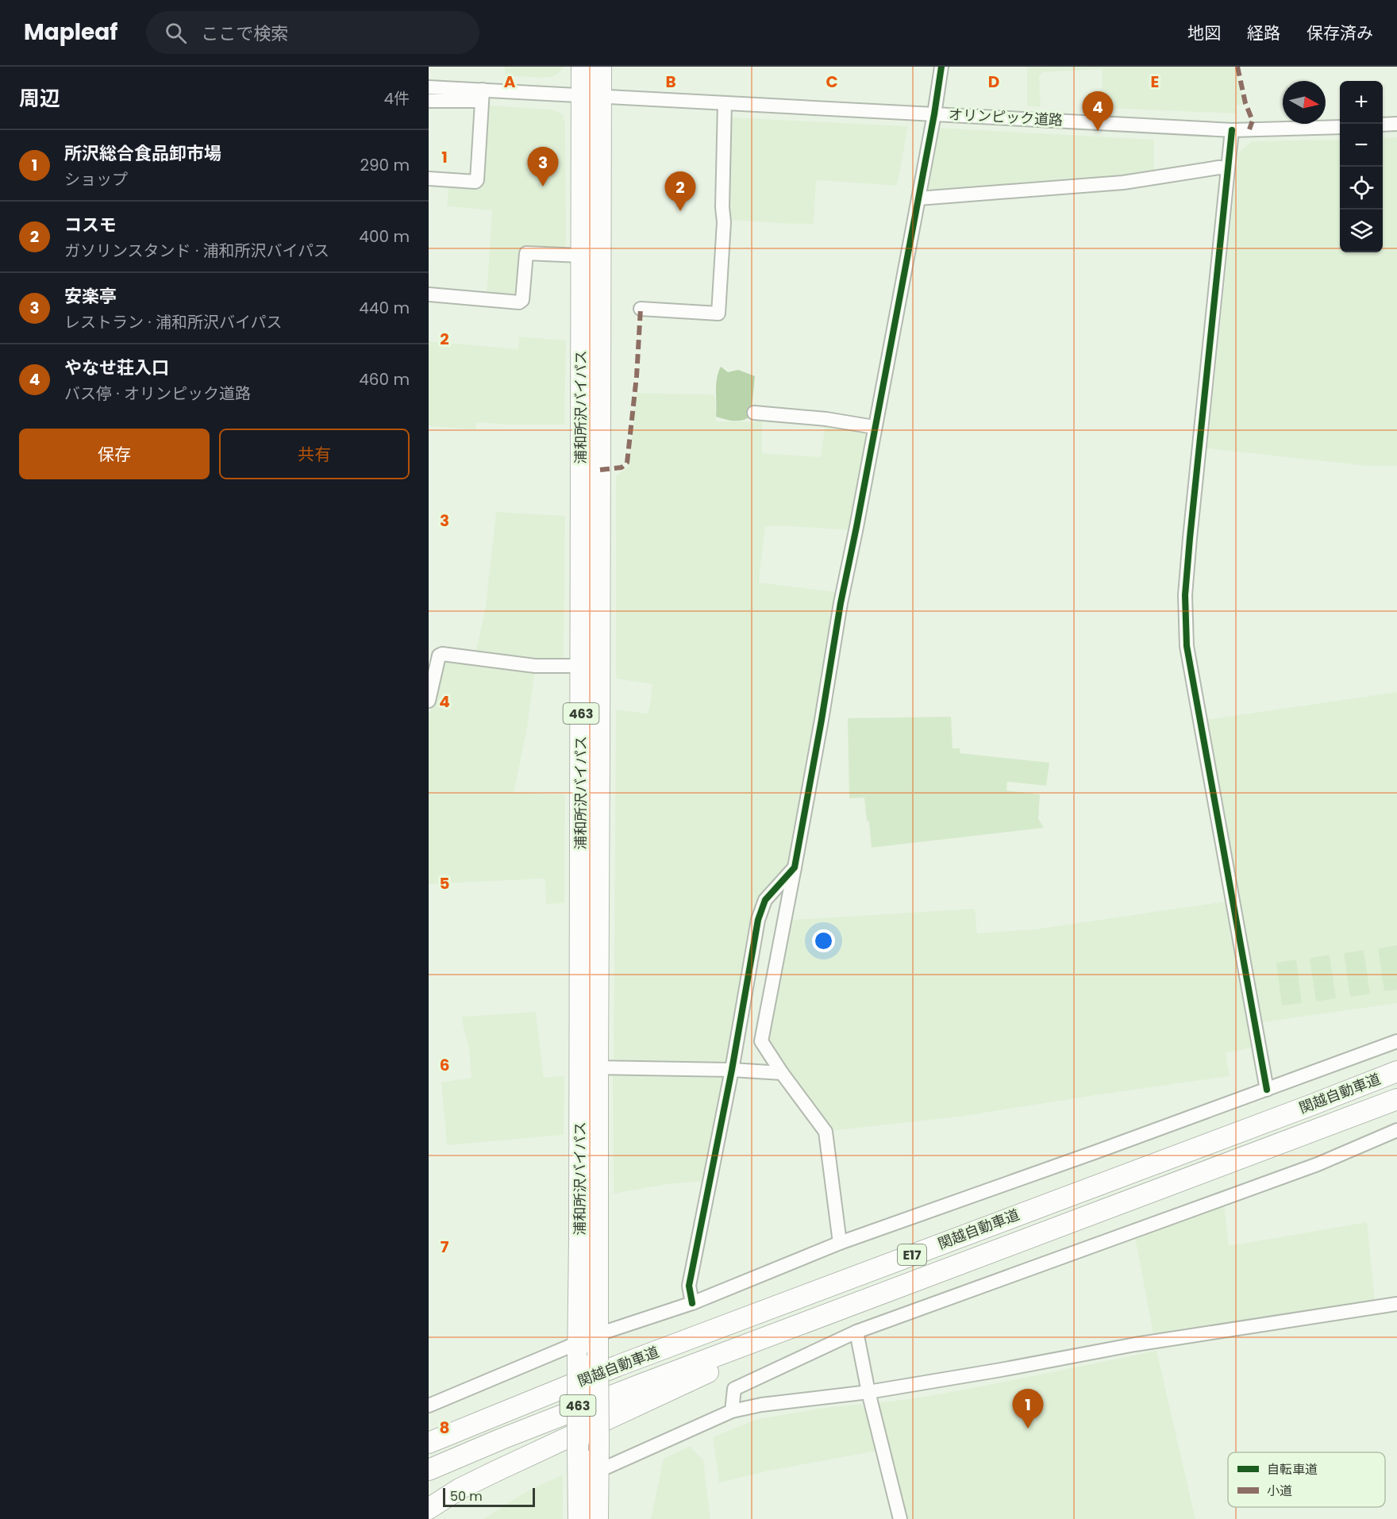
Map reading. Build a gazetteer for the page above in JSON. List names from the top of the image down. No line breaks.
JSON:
{"streets":{"highway":["浦和所沢バイパス","463","関越自動車道","E17"],"street":["オリンピック道路"]},"crossings":[["オリンピック道路","浦和所沢バイパス"]],"legend":["自転車道","小道"],"scale_bar":"50 m","north":"right","page":{"header":"Mapleaf","search":"ここで検索","nav":["地図","経路","保存済み"],"heading":["周辺","4件"],"map_buttons":["+","−"],"pins":["4","3","2","1"],"list":[{"mark":"1","name":"所沢総合食品卸市場","note":"ショップ","value":"290 m"},{"mark":"2","name":"コスモ","note":"ガソリンスタンド · 浦和所沢バイパス","value":"400 m"},{"mark":"3","name":"安楽亭","note":"レストラン · 浦和所沢バイパス","value":"440 m"},{"mark":"4","name":"やなせ荘入口","note":"バス停 · オリンピック道路","value":"460 m"}],"buttons":["保存","共有"],"scale":"50 m"},"grid":{"columns":["A","B","C","D","E"],"rows":["1","2","3","4","5","6","7","8"]}}
